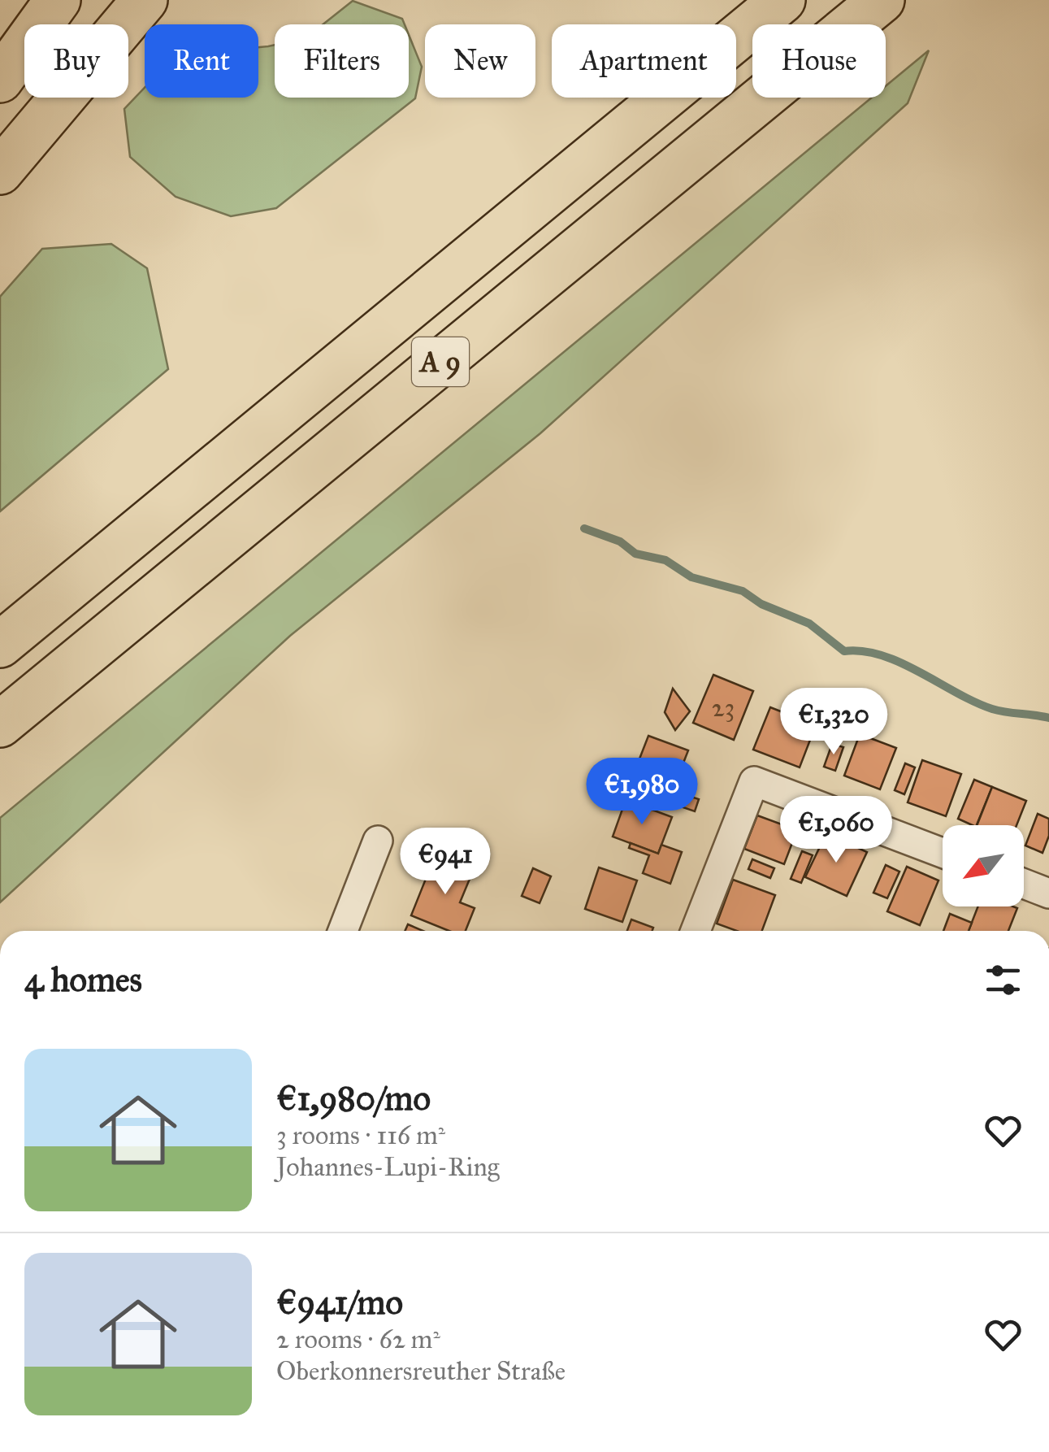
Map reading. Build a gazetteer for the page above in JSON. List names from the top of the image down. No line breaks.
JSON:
{"streets":{"main road":["A 9"]},"house_numbers":["23"],"north":"bottom left","page":{"chip":["Buy","Rent","Filters","New","Apartment","House"],"price":["€1,320","€1,980","€1,060","€941"],"heading":"4 homes","list":[{"name":"€1,980/mo","note":"3 rooms · 116 m² · Johannes-Lupi-Ring"},{"name":"€941/mo","note":"2 rooms · 62 m² · Oberkonnersreuther Straße"}]}}
